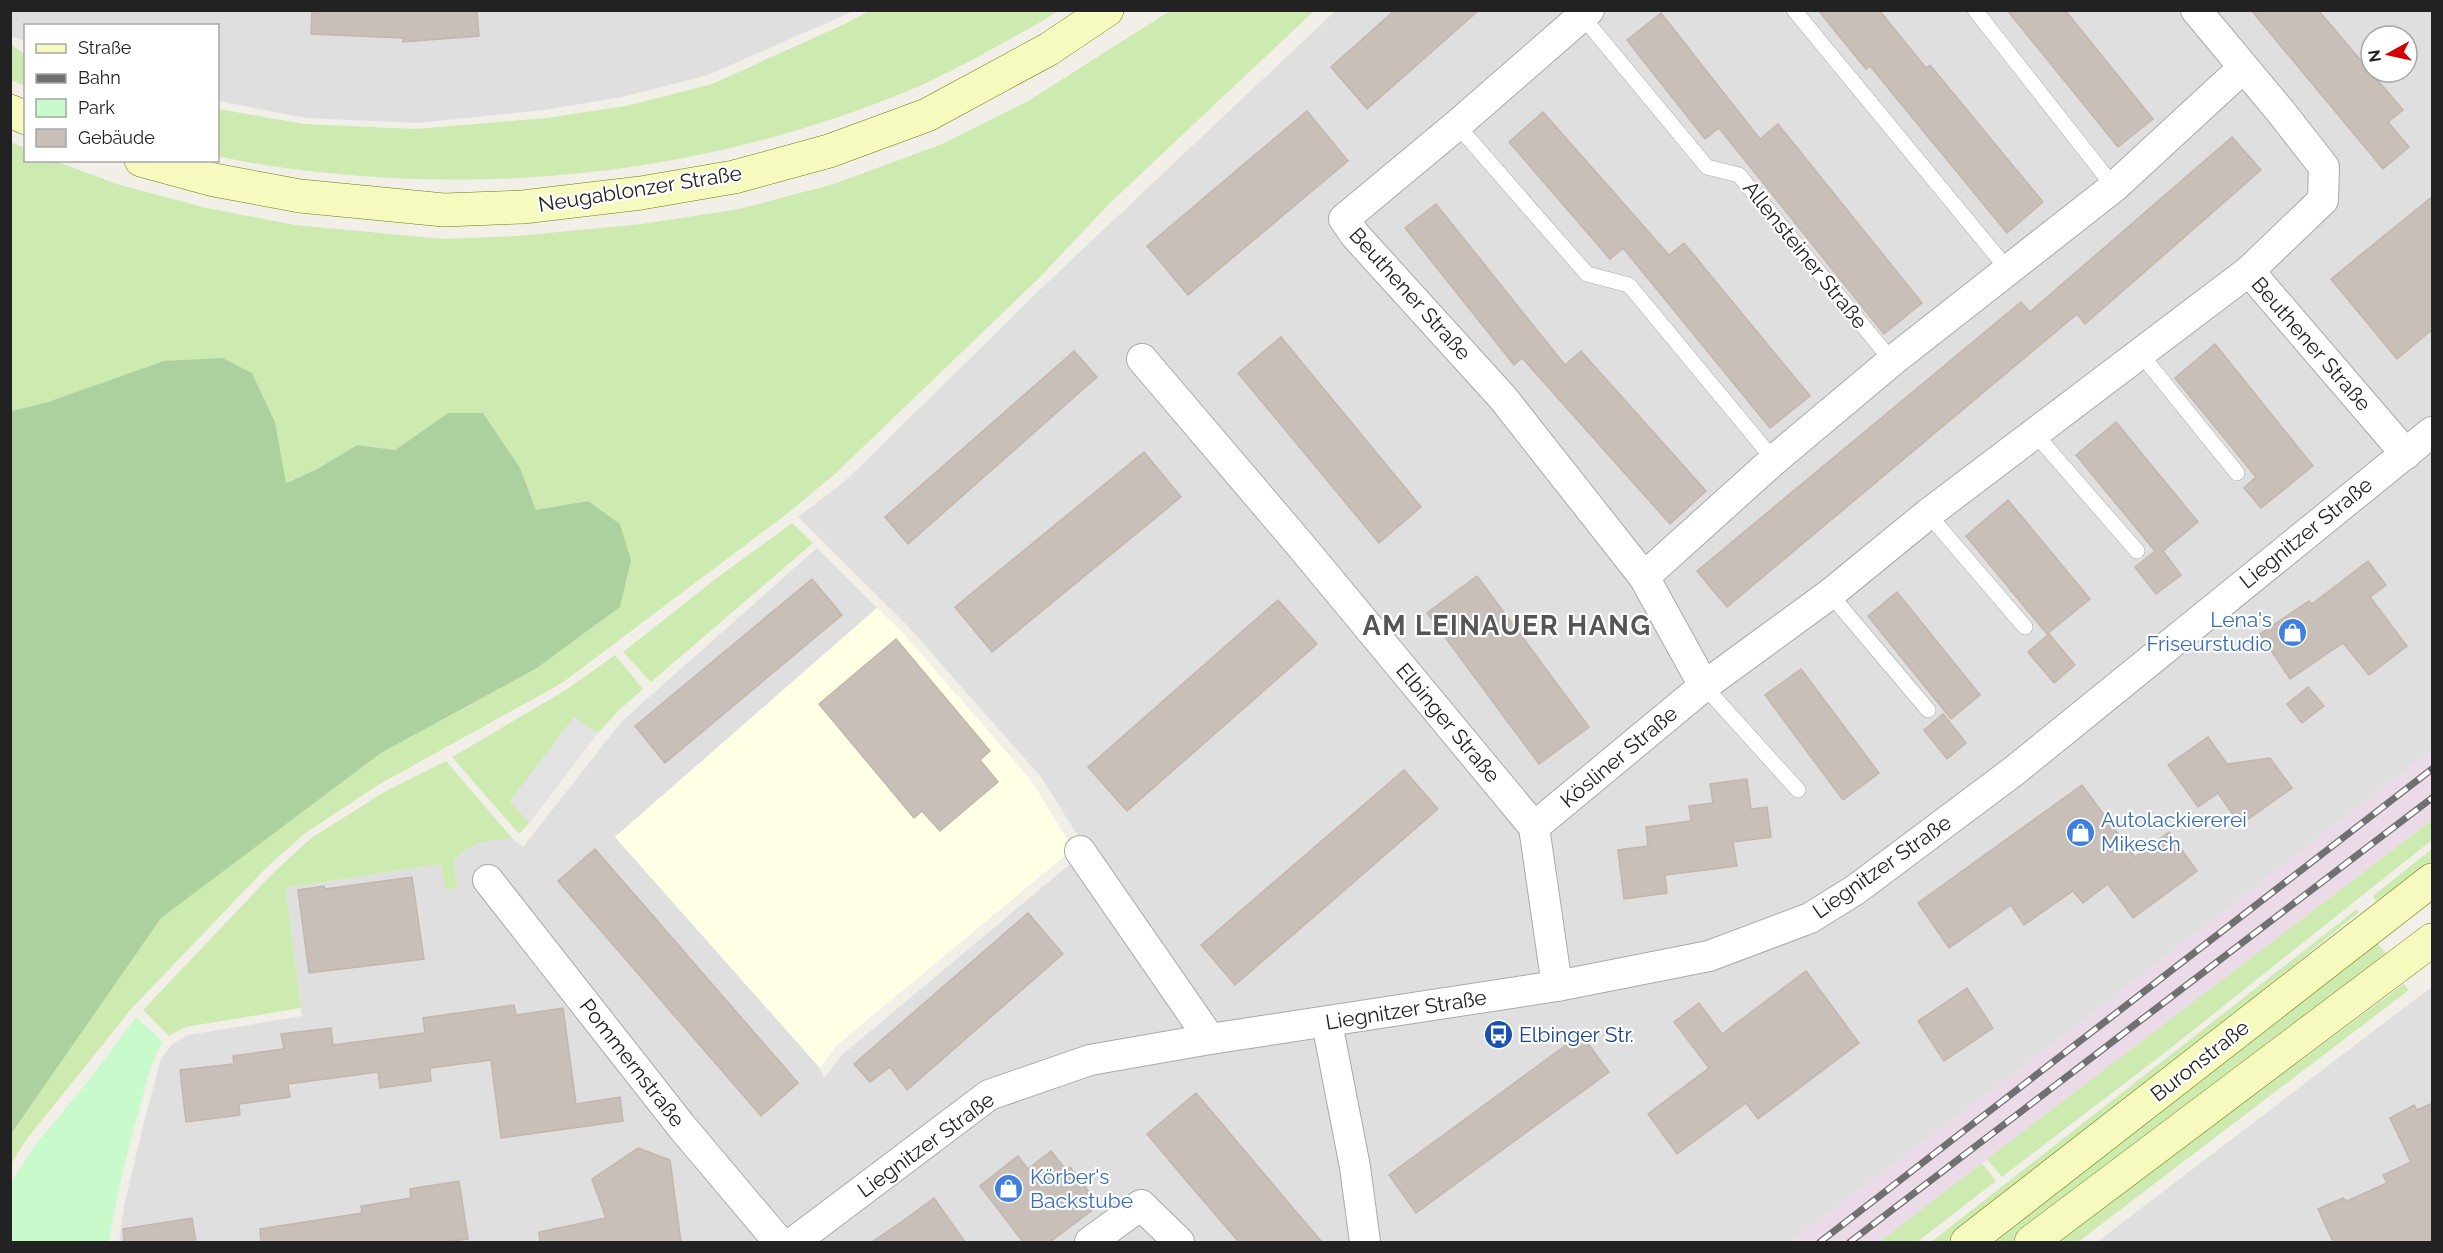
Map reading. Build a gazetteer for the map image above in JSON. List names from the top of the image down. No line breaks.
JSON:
{"streets":{"street":["Neugablonzer Straße","Beuthener Straße","Liegnitzer Straße","Elbinger Straße","Kösliner Straße","Buronstraße","Pommernstraße"],"lane":["Allensteiner Straße"]},"crossings":[["Allensteiner Straße","Beuthener Straße"],["Beuthener Straße","Liegnitzer Straße"],["Beuthener Straße","Kösliner Straße"],["Elbinger Straße","Kösliner Straße"]],"districts":["AM LEINAUER HANG"],"places":{"shop":["Lena's Friseurstudio","Autolackiererei Mikesch","Körber's Backstube"],"bus stop":["Elbinger Str."]},"legend":["Straße","Bahn","Park","Gebäude"],"north":"left"}
